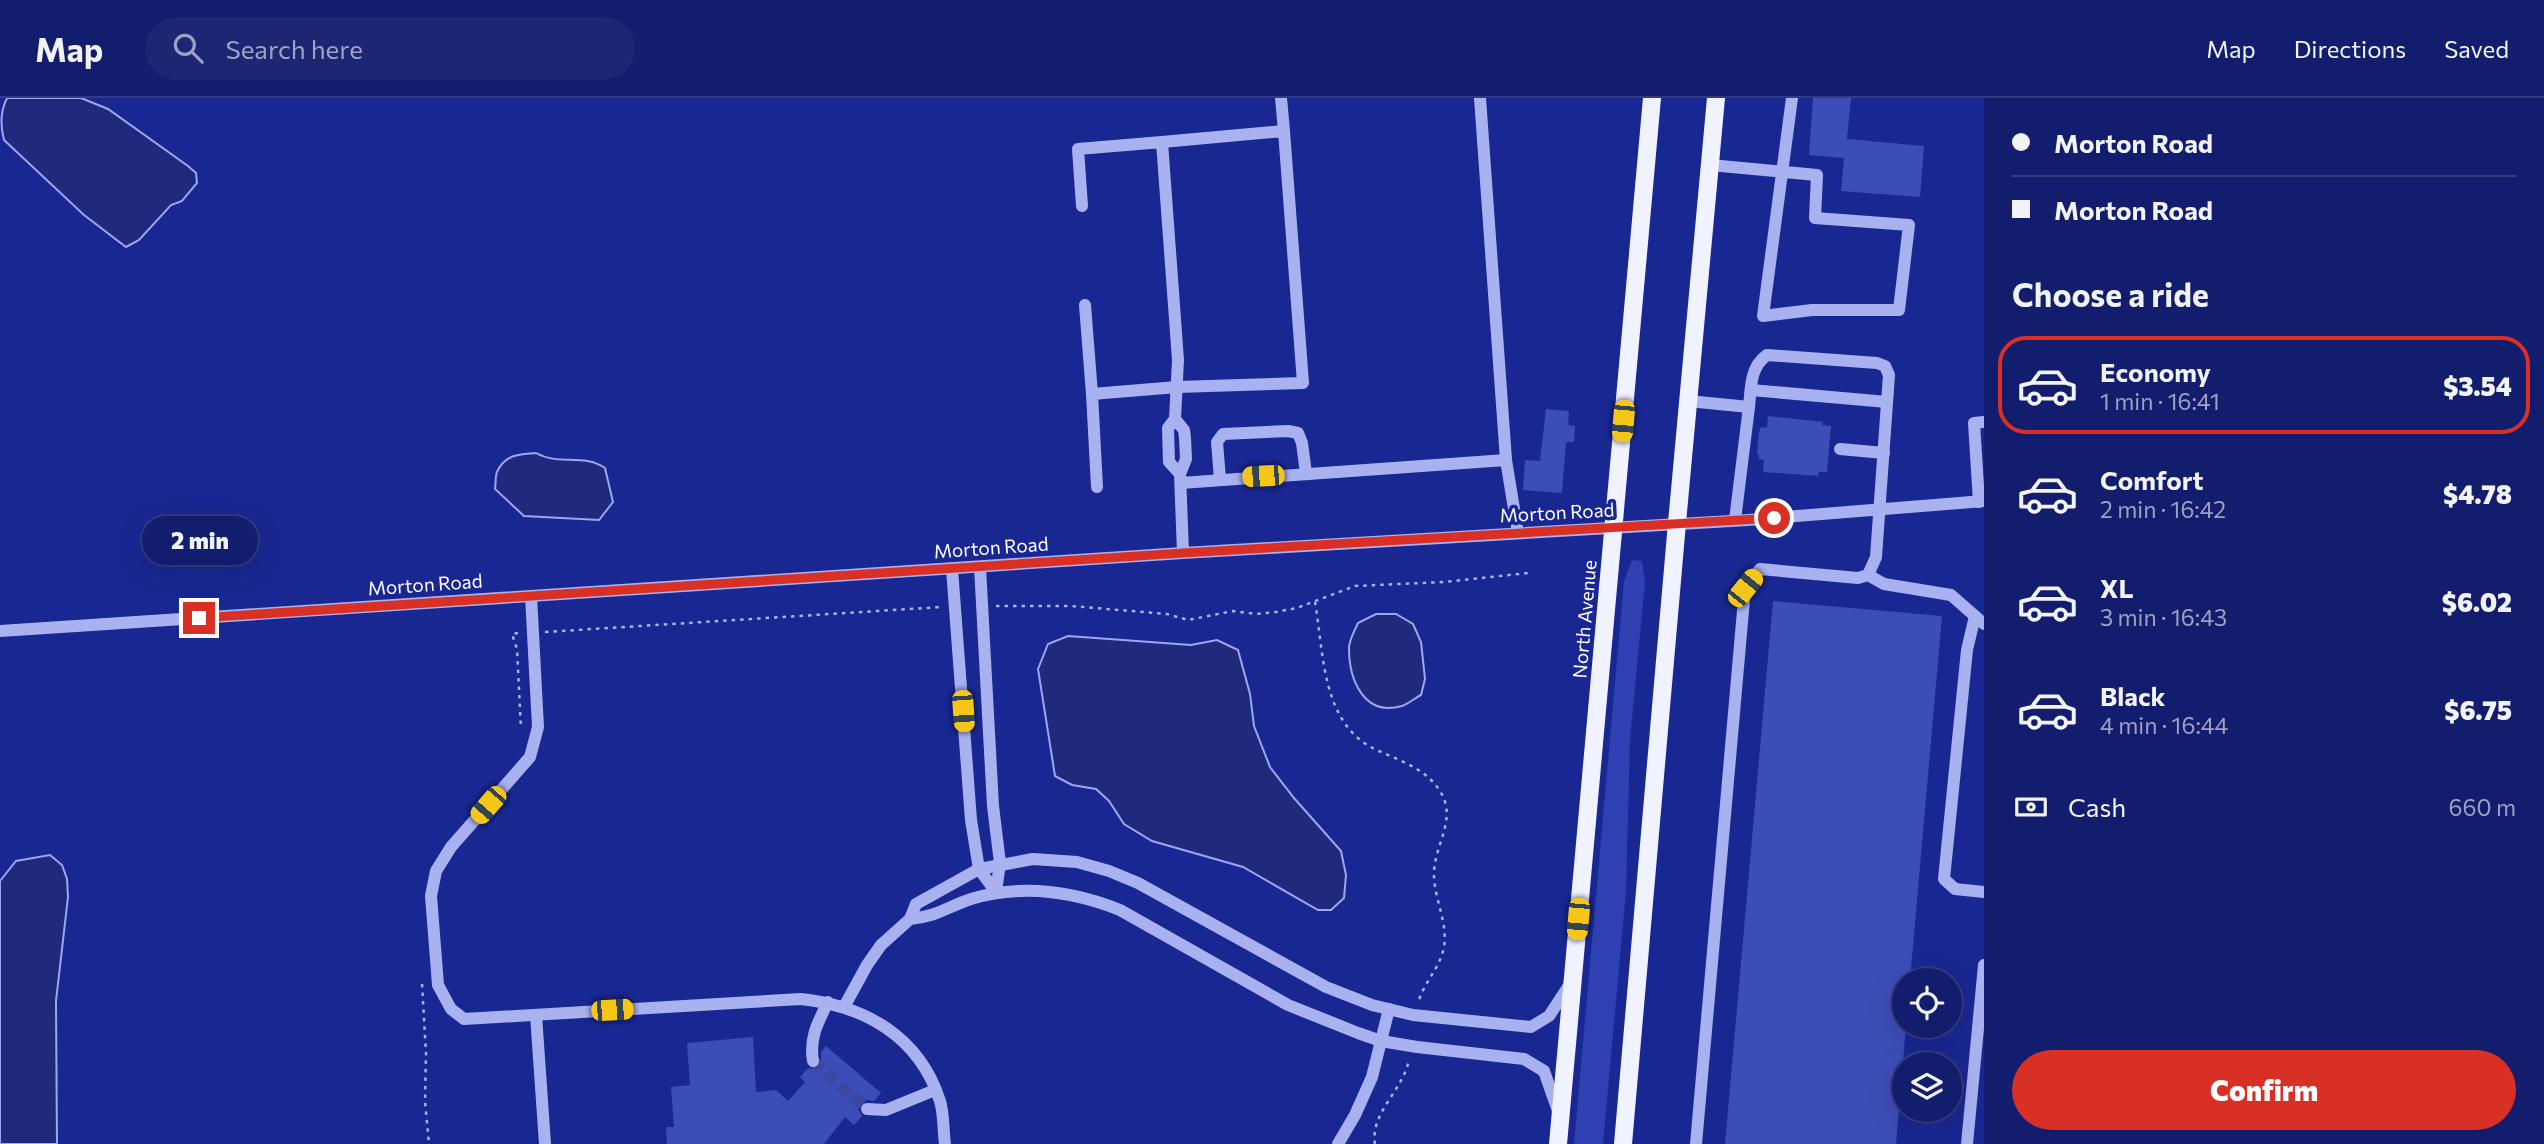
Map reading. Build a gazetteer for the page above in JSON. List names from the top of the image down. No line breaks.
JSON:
{"streets":{"main road":["North Avenue"],"street":["Morton Road"]},"crossings":[["Morton Road","North Avenue"]],"page":{"header":"Map","search":"Search here","nav":["Map","Directions","Saved"],"banner":["Morton Road","Morton Road"],"heading":"Choose a ride","list":[{"name":"Economy","note":"1 min · 16:41","value":"$3.54"},{"name":"Comfort","note":"2 min · 16:42","value":"$4.78"},{"name":"XL","note":"3 min · 16:43","value":"$6.02"},{"name":"Black","note":"4 min · 16:44","value":"$6.75"}],"bubble":"2 min","pay":["Cash","660 m"],"buttons":"Confirm"}}
